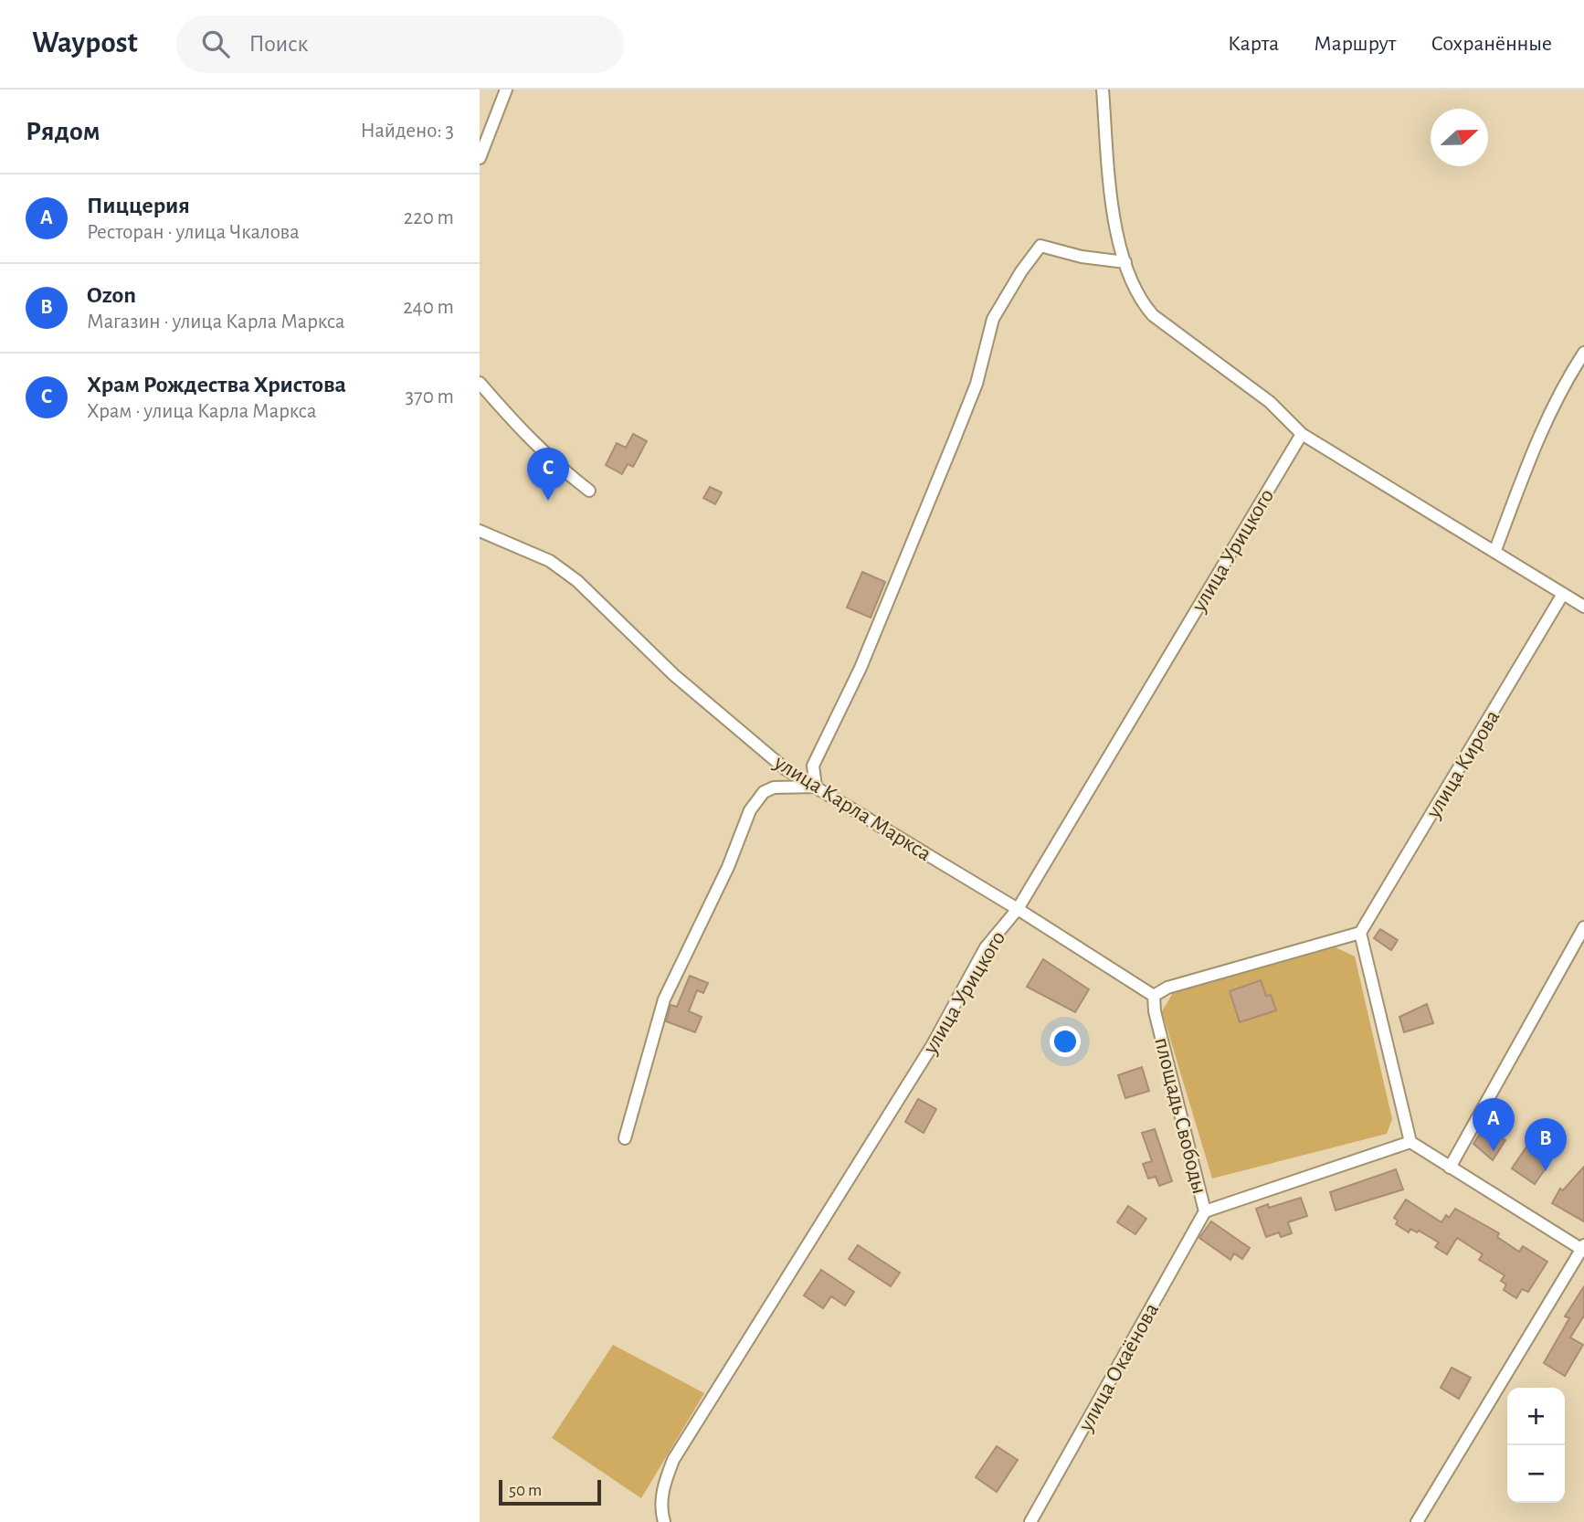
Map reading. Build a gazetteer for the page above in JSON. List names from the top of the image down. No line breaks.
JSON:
{"streets":{"street":["улица Урицкого","улица Кирова","улица Карла Маркса","площадь Свободы","улица Окаёнова"]},"crossings":[["улица Урицкого","улица Карла Маркса"],["улица Карла Маркса","площадь Свободы"],["площадь Свободы","улица Окаёнова"]],"scale_bar":"50 m","north":"right","page":{"header":"Waypost","search":"Поиск","nav":["Карта","Маршрут","Сохранённые"],"heading":["Рядом","Найдено: 3"],"list":[{"mark":"A","name":"Пиццерия","note":"Ресторан · улица Чкалова","value":"220 m"},{"mark":"B","name":"Ozon","note":"Магазин · улица Карла Маркса","value":"240 m"},{"mark":"C","name":"Храм Рождества Христова","note":"Храм · улица Карла Маркса","value":"370 m"}],"pins":["C","A","B"],"map_buttons":["+","−"],"scale":"50 m"}}
